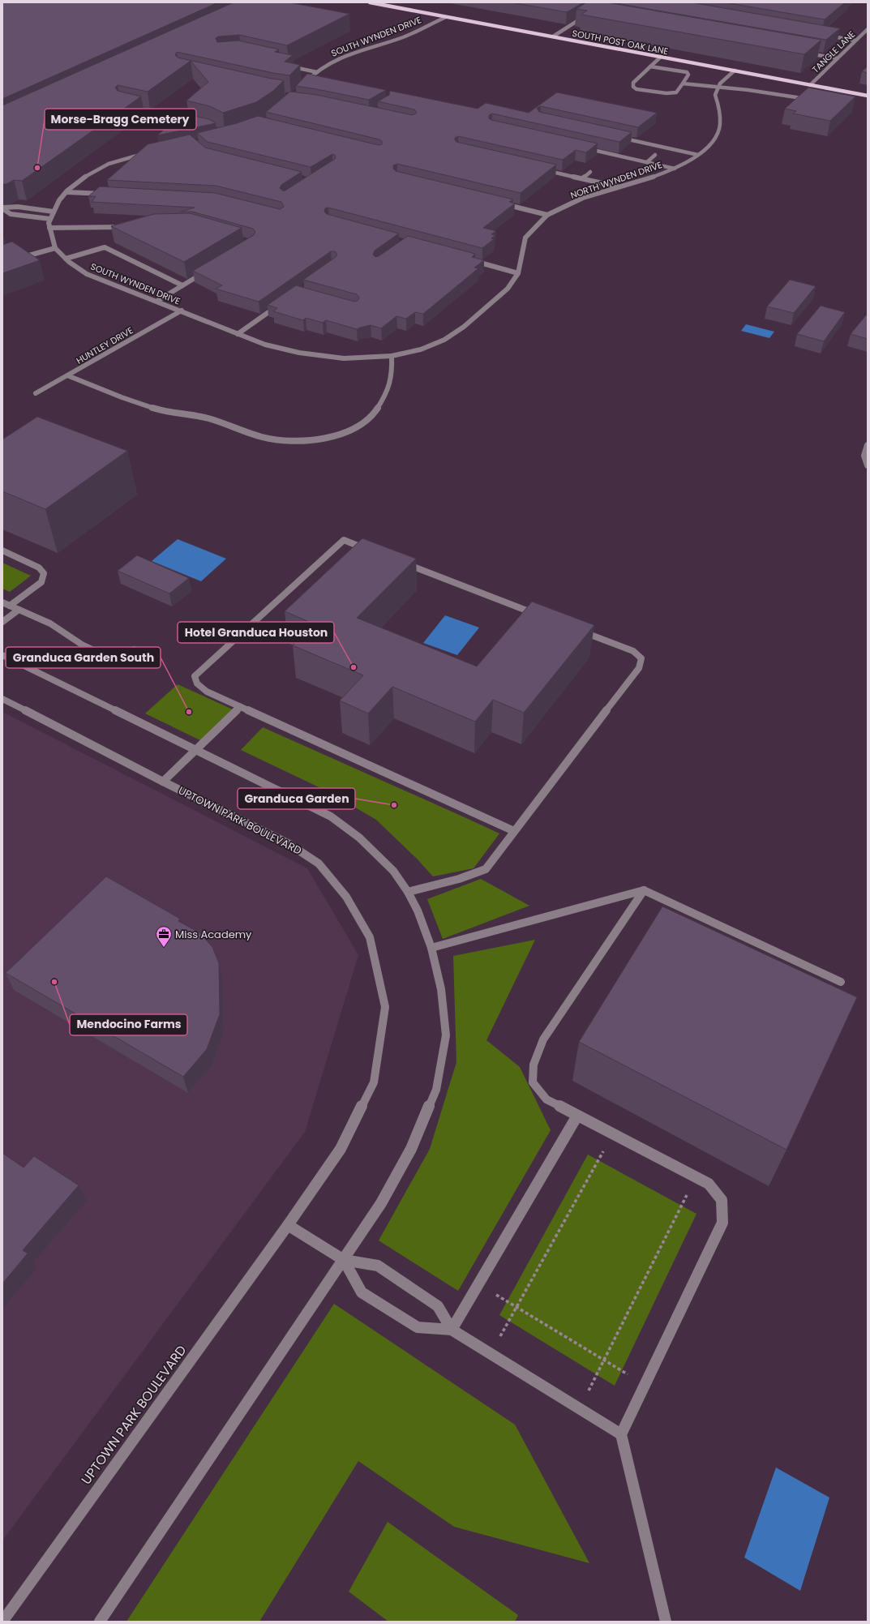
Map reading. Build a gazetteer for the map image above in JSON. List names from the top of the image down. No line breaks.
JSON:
{"streets":{"main road":["SOUTH POST OAK LANE"],"street":["SOUTH WYNDEN DRIVE","TANGLE LANE","NORTH WYNDEN DRIVE","HUNTLEY DRIVE","UPTOWN PARK BOULEVARD"]},"crossings":[["SOUTH WYNDEN DRIVE","SOUTH POST OAK LANE"],["SOUTH WYNDEN DRIVE","NORTH WYNDEN DRIVE"],["SOUTH WYNDEN DRIVE","HUNTLEY DRIVE"],["SOUTH POST OAK LANE","TANGLE LANE"],["NORTH WYNDEN DRIVE","HUNTLEY DRIVE"]],"places":{"other":["Morse-Bragg Cemetery","Hotel Granduca Houston","Granduca Garden South","Granduca Garden","Mendocino Farms"],"office":["Miss Academy"]}}
